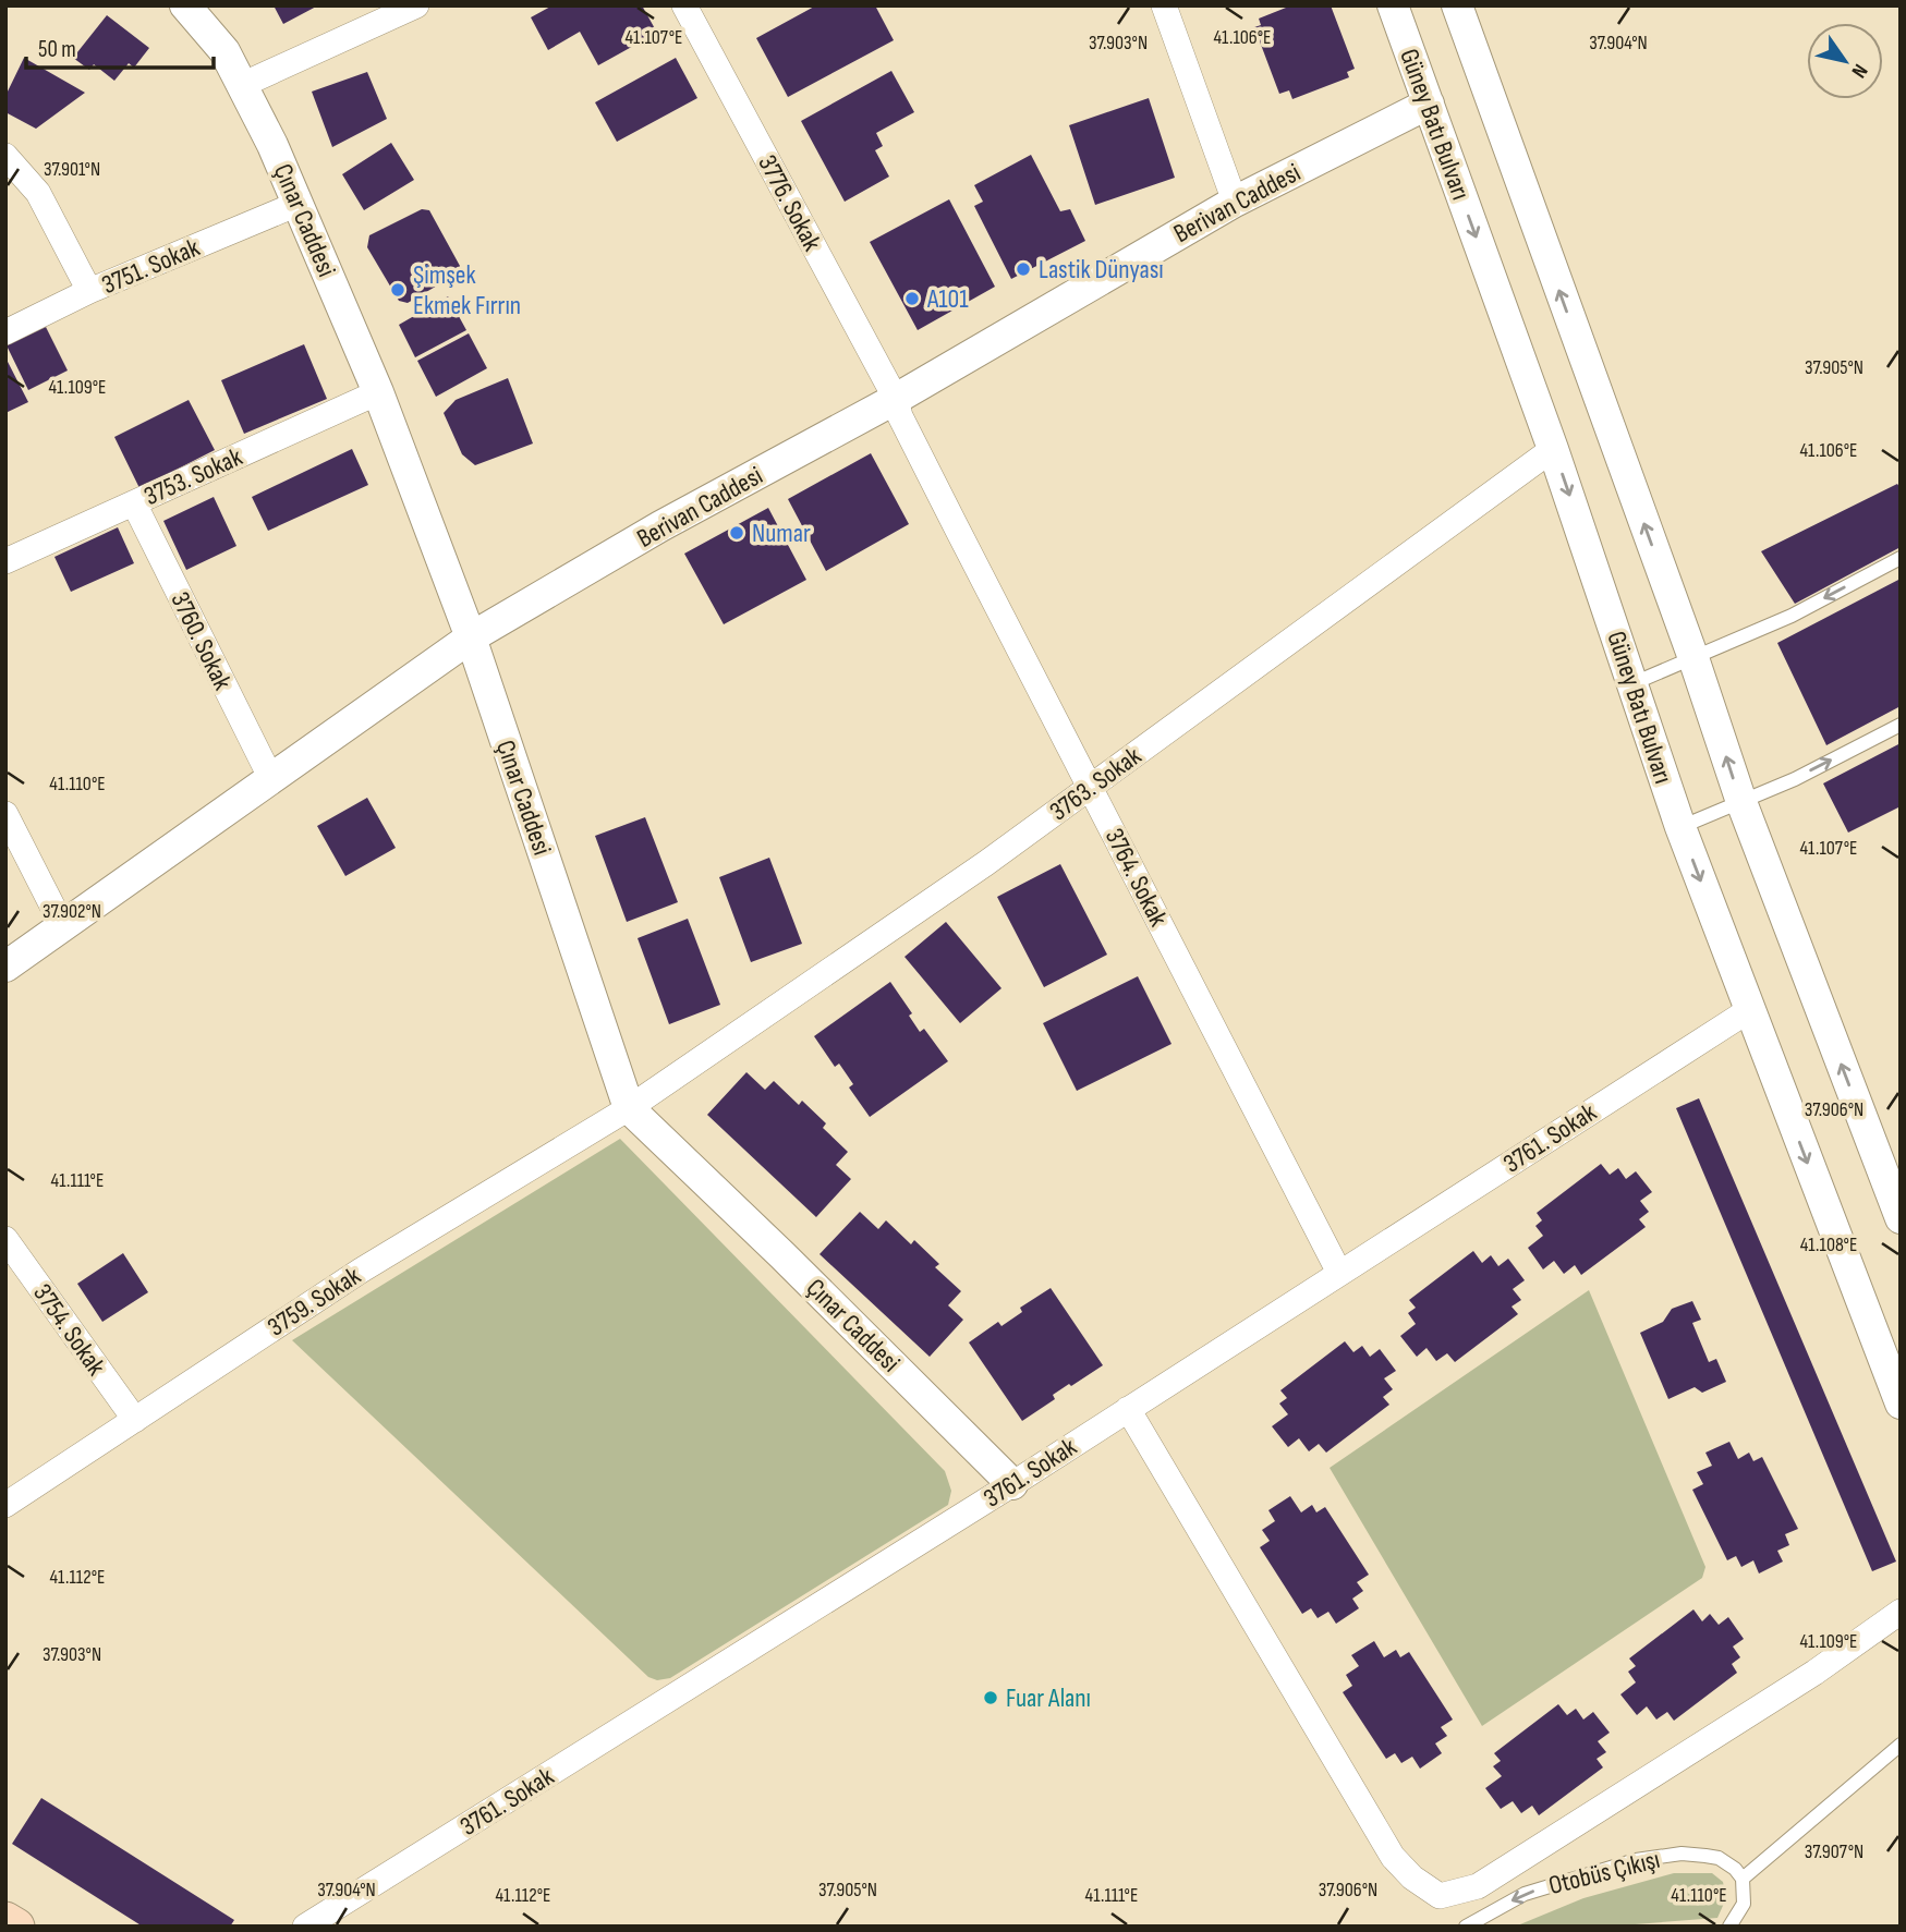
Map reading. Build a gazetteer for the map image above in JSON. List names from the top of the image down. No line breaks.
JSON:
{"streets":{"street":["Güney Batı Bulvarı","3776. Sokak","Berivan Caddesi","Çınar Caddesi","3751. Sokak","3753. Sokak","3760. Sokak","3763. Sokak","3764. Sokak","3761. Sokak","3759. Sokak","3754. Sokak"],"lane":["Otobüs Çıkışı"]},"crossings":[["Güney Batı Bulvarı","Berivan Caddesi"],["Güney Batı Bulvarı","3763. Sokak"],["Güney Batı Bulvarı","3761. Sokak"],["3776. Sokak","Berivan Caddesi"],["3776. Sokak","3764. Sokak"],["Berivan Caddesi","Çınar Caddesi"],["Berivan Caddesi","3760. Sokak"],["Berivan Caddesi","3764. Sokak"],["Çınar Caddesi","3751. Sokak"],["Çınar Caddesi","3753. Sokak"],["Çınar Caddesi","3763. Sokak"],["Çınar Caddesi","3761. Sokak"],["Çınar Caddesi","3759. Sokak"],["3753. Sokak","3760. Sokak"],["3763. Sokak","3764. Sokak"],["3763. Sokak","3759. Sokak"],["3764. Sokak","3761. Sokak"],["3759. Sokak","3754. Sokak"]],"one_way":["Otobüs Çıkışı"],"places":["Lastik Dünyası","Şimşek Ekmek Fırrın","A101","Numar","Fuar Alanı"],"scale_bar":"50 m","north":"bottom right","coordinates":["41.107°E","41.106°E","37.903°N","37.904°N","37.901°N","37.905°N","41.109°E","41.110°E","37.902°N","37.906°N","41.111°E","41.108°E","41.112°E","37.907°N"]}
